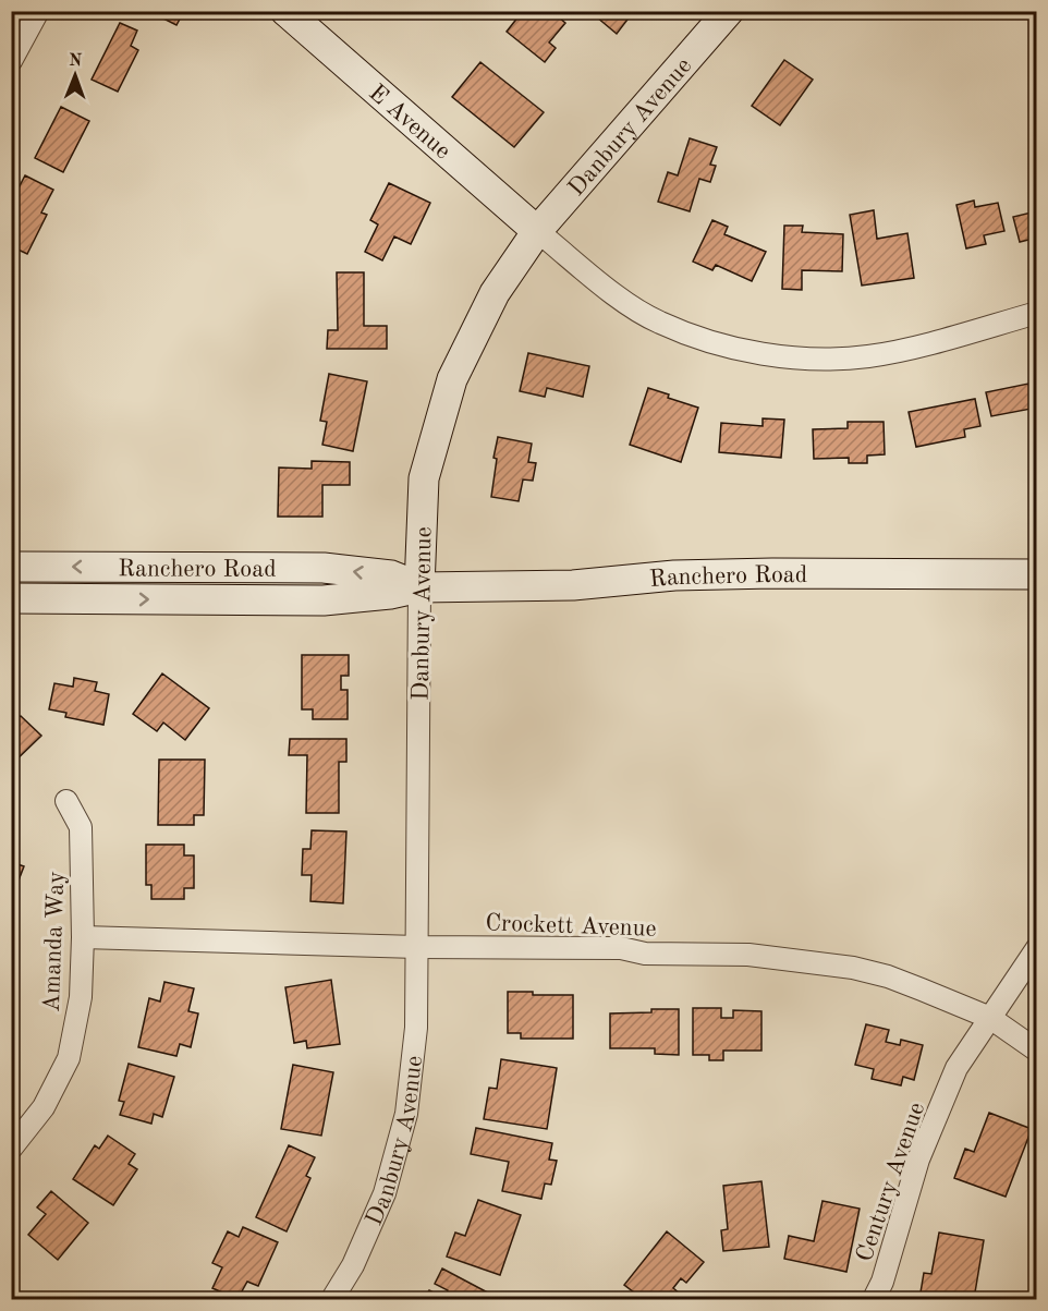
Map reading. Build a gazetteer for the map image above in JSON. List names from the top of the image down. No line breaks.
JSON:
{"streets":{"main road":["E Avenue","Danbury Avenue","Ranchero Road"],"street":["Crockett Avenue","Amanda Way","Century Avenue"]},"crossings":[["E Avenue","Danbury Avenue"],["Danbury Avenue","Ranchero Road"],["Danbury Avenue","Crockett Avenue"],["Crockett Avenue","Amanda Way"],["Crockett Avenue","Century Avenue"]],"north":"top"}
